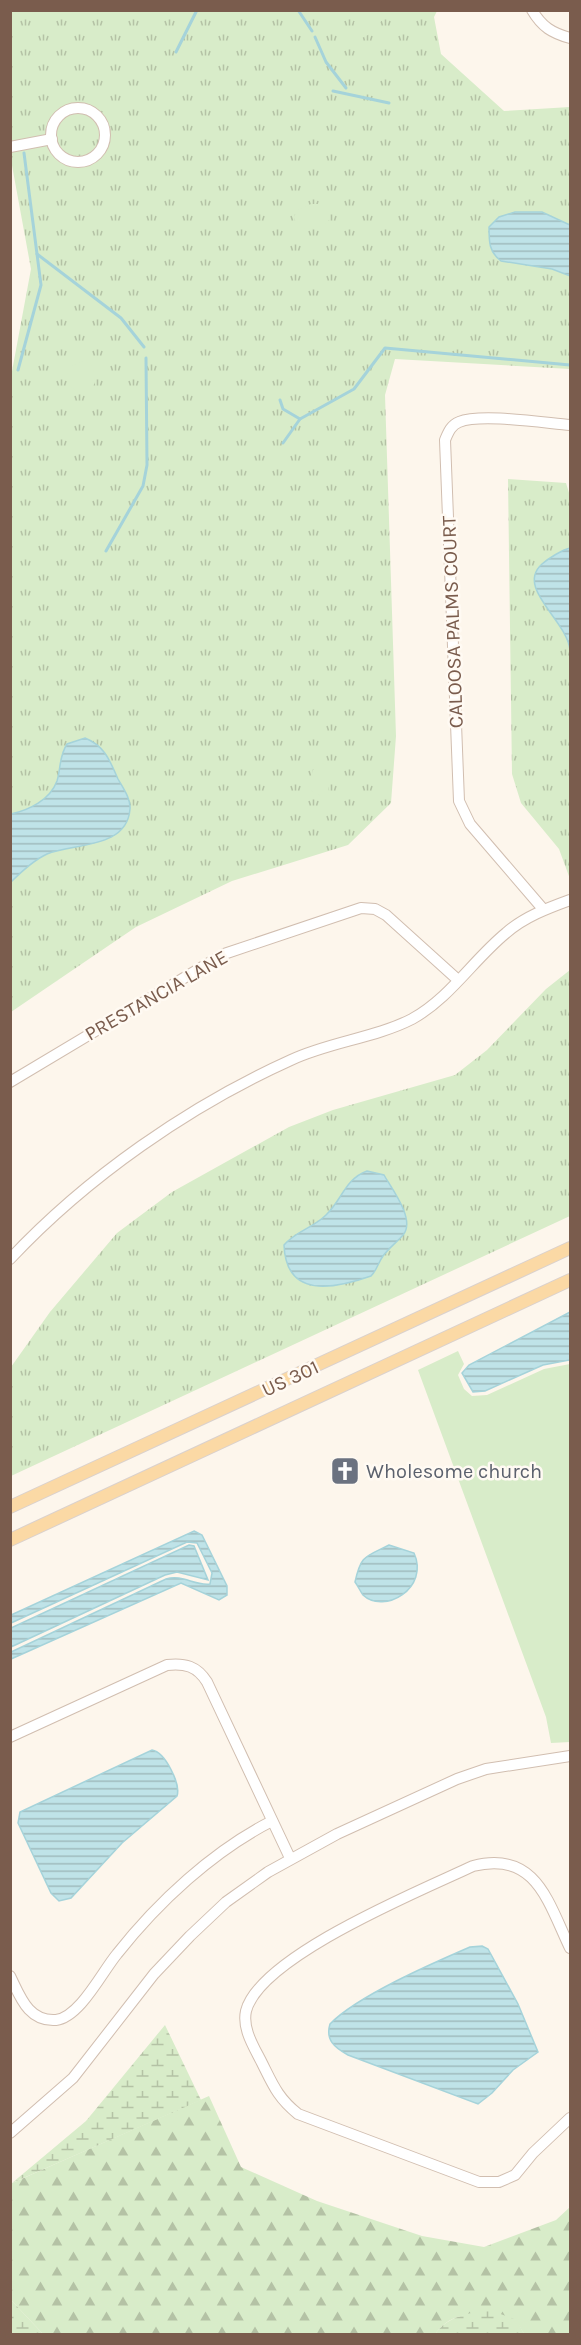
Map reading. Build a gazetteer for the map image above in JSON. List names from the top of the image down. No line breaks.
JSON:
{"streets":{"main road":["US 301"],"street":["CALOOSA PALMS COURT","PRESTANCIA LANE"]},"places":{"church":["Wholesome church"]}}
